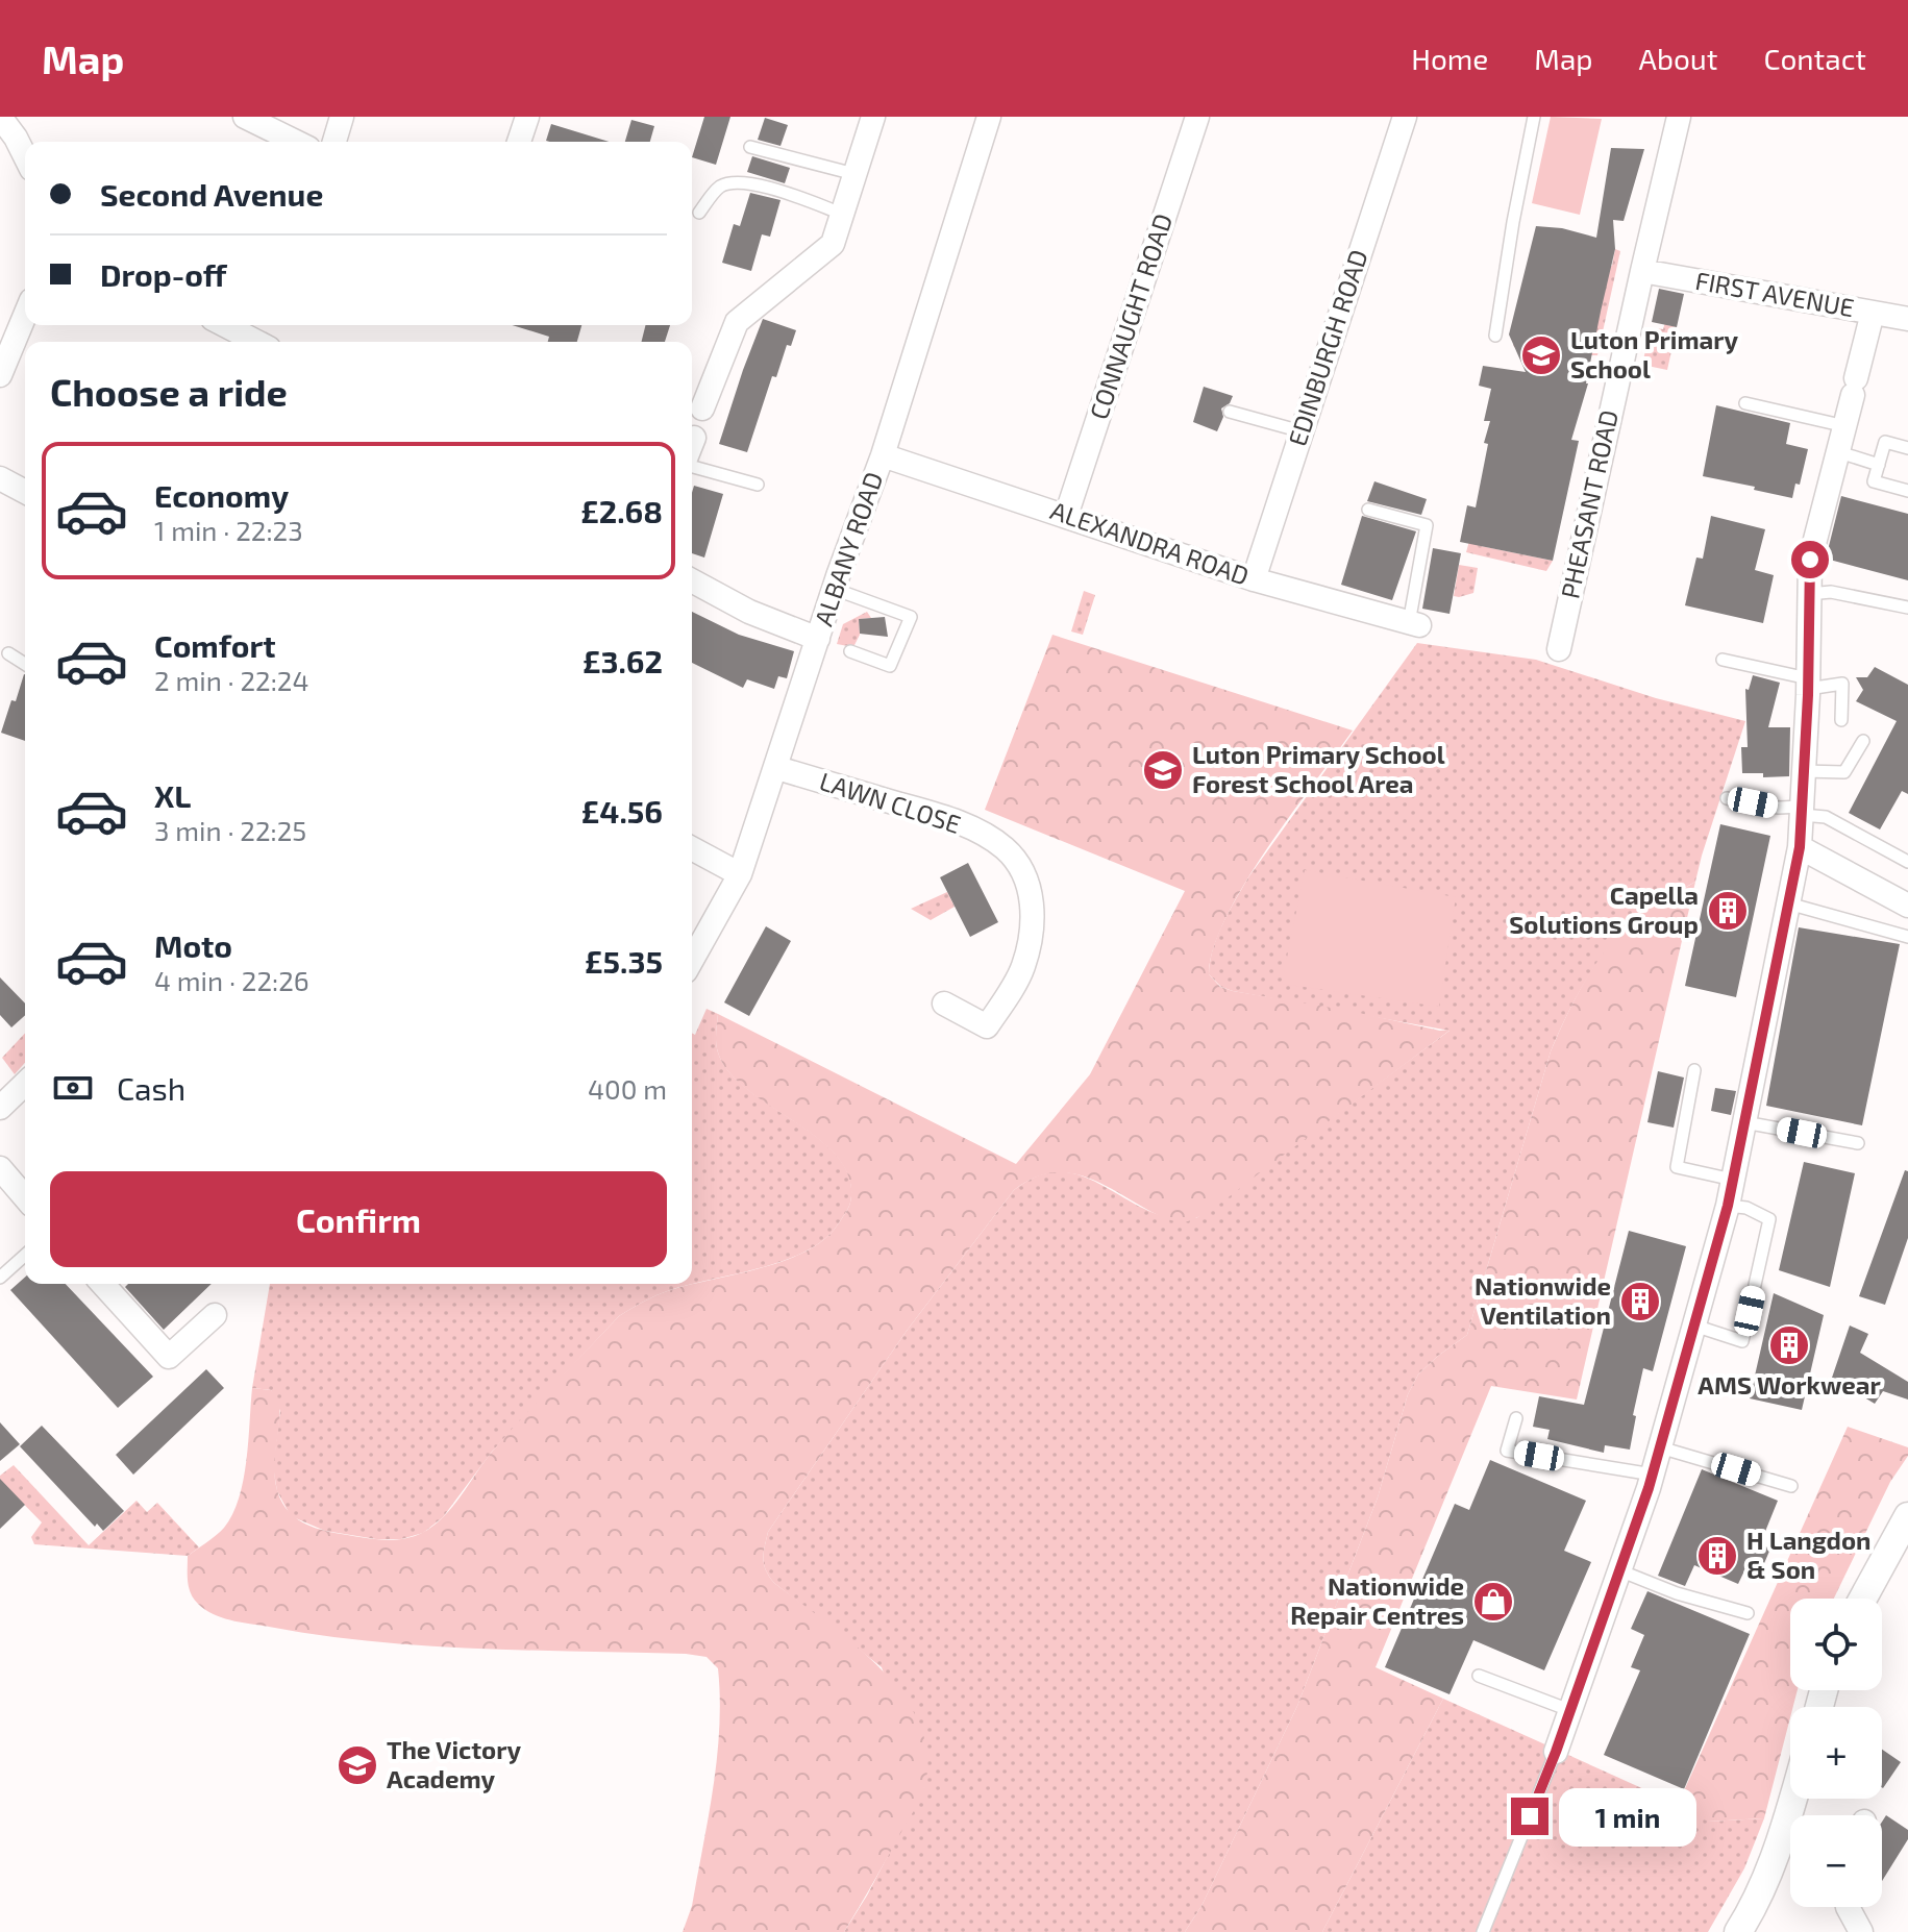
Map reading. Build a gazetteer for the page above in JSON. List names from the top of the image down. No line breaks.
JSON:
{"streets":{"street":["FIRST AVENUE","CONNAUGHT ROAD","EDINBURGH ROAD","PHEASANT ROAD","ALEXANDRA ROAD","ALBANY ROAD","LAWN CLOSE"]},"crossings":[["FIRST AVENUE","PHEASANT ROAD"],["CONNAUGHT ROAD","ALEXANDRA ROAD"],["EDINBURGH ROAD","ALEXANDRA ROAD"],["ALEXANDRA ROAD","ALBANY ROAD"],["ALBANY ROAD","LAWN CLOSE"]],"places":{"school or university":["Luton Primary School","Luton Primary School Forest School Area","The Victory Academy"],"building":["Capella Solutions Group","Nationwide Ventilation","AMS Workwear","H Langdon & Son"],"shop":["Nationwide Repair Centres"]},"page":{"header":"Map","nav":["Home","Map","About","Contact"],"banner":["Second Avenue","Drop-off"],"heading":"Choose a ride","list":[{"name":"Economy","note":"1 min · 22:23","value":"£2.68"},{"name":"Comfort","note":"2 min · 22:24","value":"£3.62"},{"name":"XL","note":"3 min · 22:25","value":"£4.56"},{"name":"Moto","note":"4 min · 22:26","value":"£5.35"}],"pay":["Cash","400 m"],"buttons":"Confirm","map_buttons":["+","−"],"bubble":"1 min"}}
